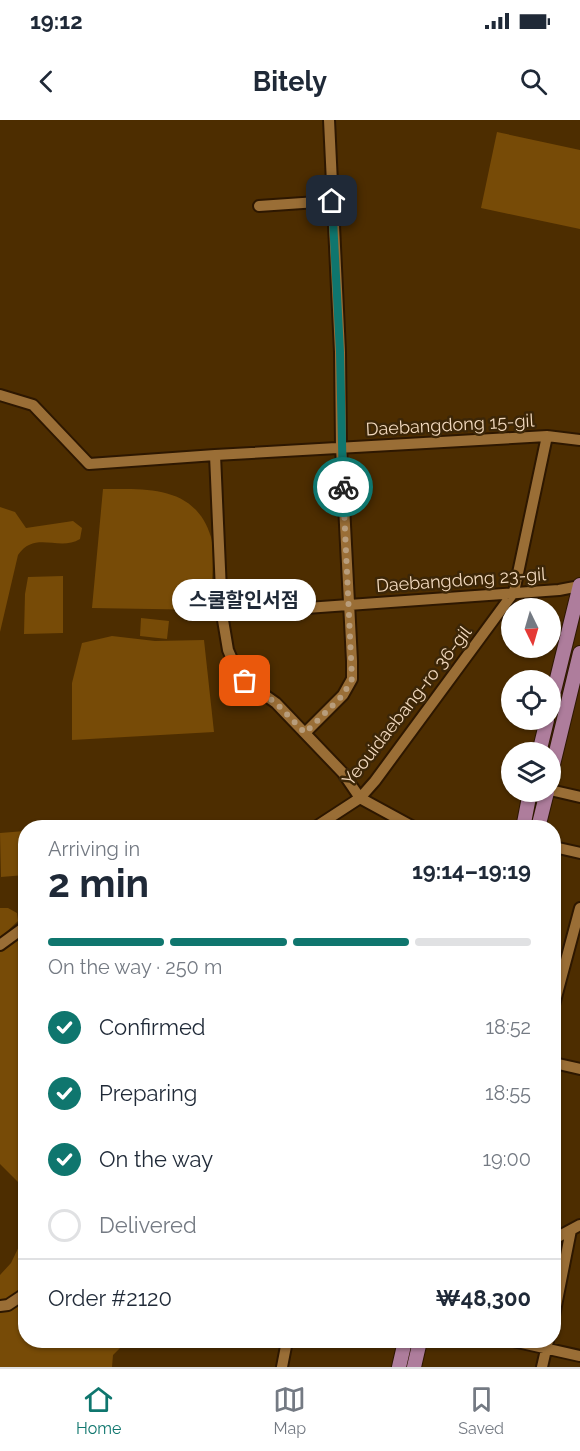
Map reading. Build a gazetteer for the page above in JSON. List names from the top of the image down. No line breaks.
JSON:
{"streets":{"street":["Daebangdong 15-gil","Daebangdong 23-gil","Yeouidaebang-ro 36-gil"]},"crossings":[["Daebangdong 23-gil","Yeouidaebang-ro 36-gil"]],"places":["스쿨할인서점"],"north":"bottom","page":{"status":"19:12","header":"Bitely","bubble":"스쿨할인서점","heading":["2 min","Arriving in","19:14–19:19"],"panel":["Order #2120","₩48,300"],"bar":"On the way · 250 m","list":[["Confirmed","18:52"],["Preparing","18:55"],["On the way","19:00"],"Delivered"],"tabs":["Home","Map","Saved"]}}
